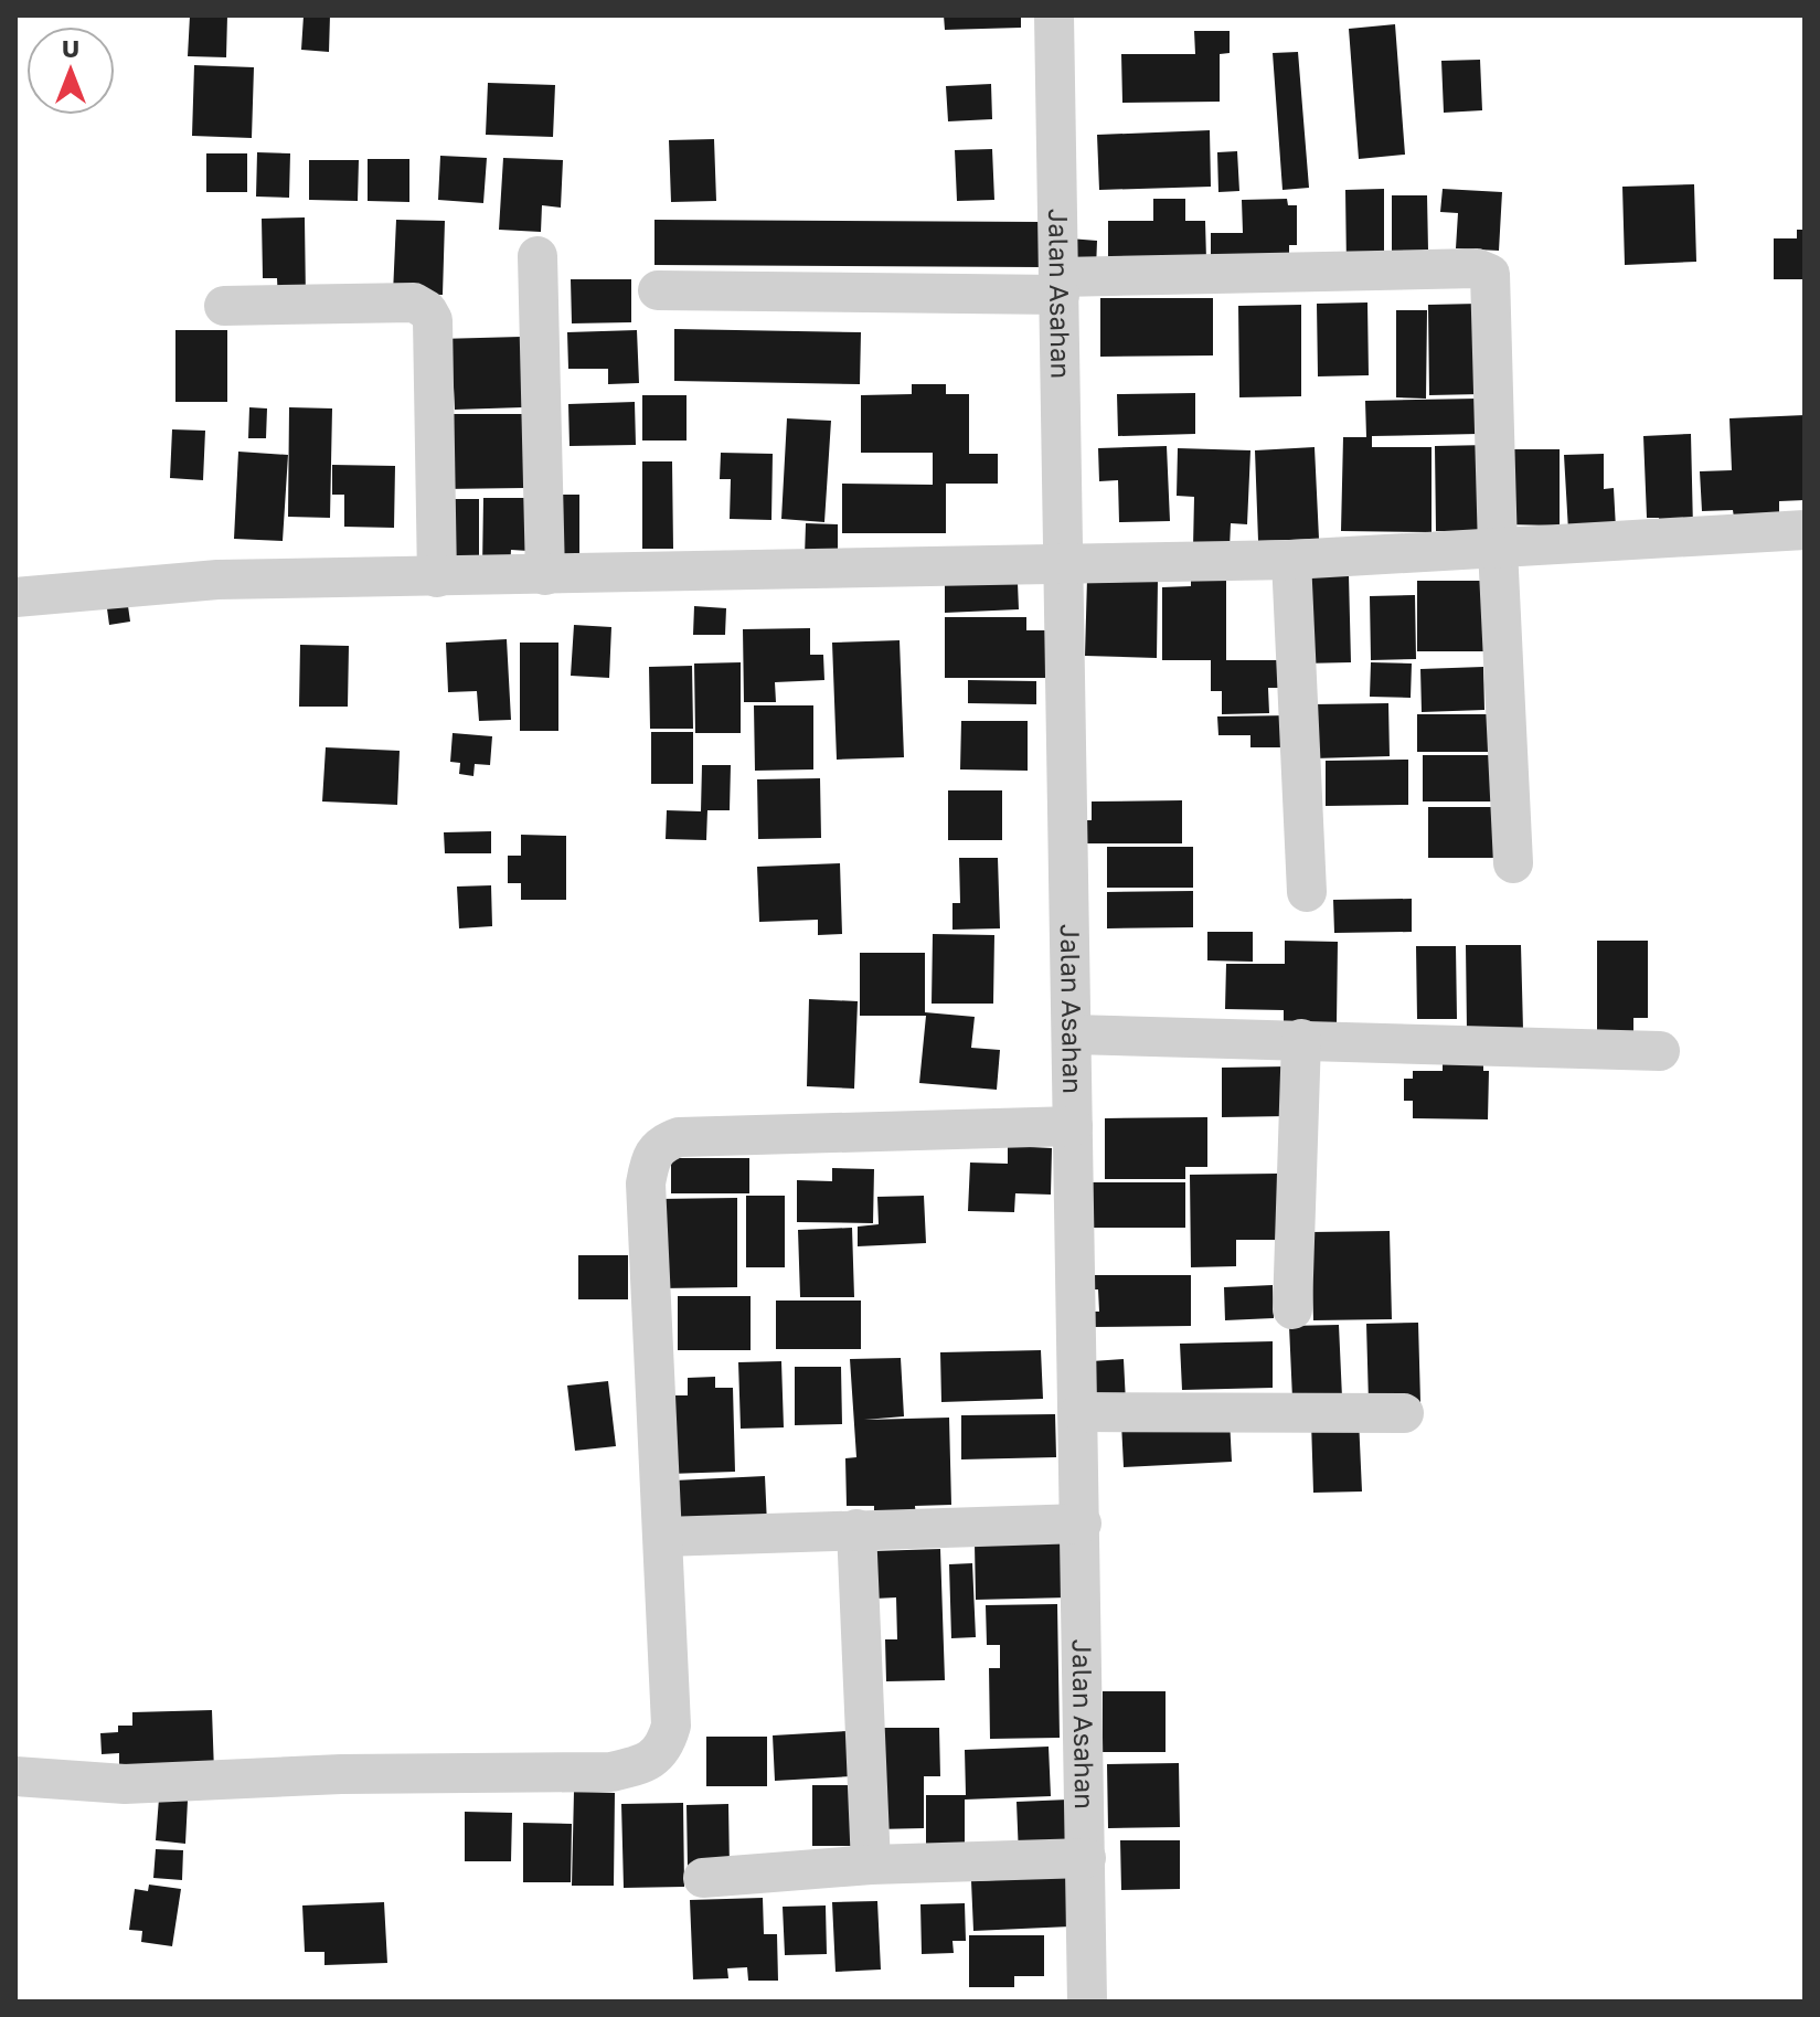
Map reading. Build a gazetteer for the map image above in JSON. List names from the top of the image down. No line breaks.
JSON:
{"streets":{"street":["Jalan Asahan"]},"north":"top"}
